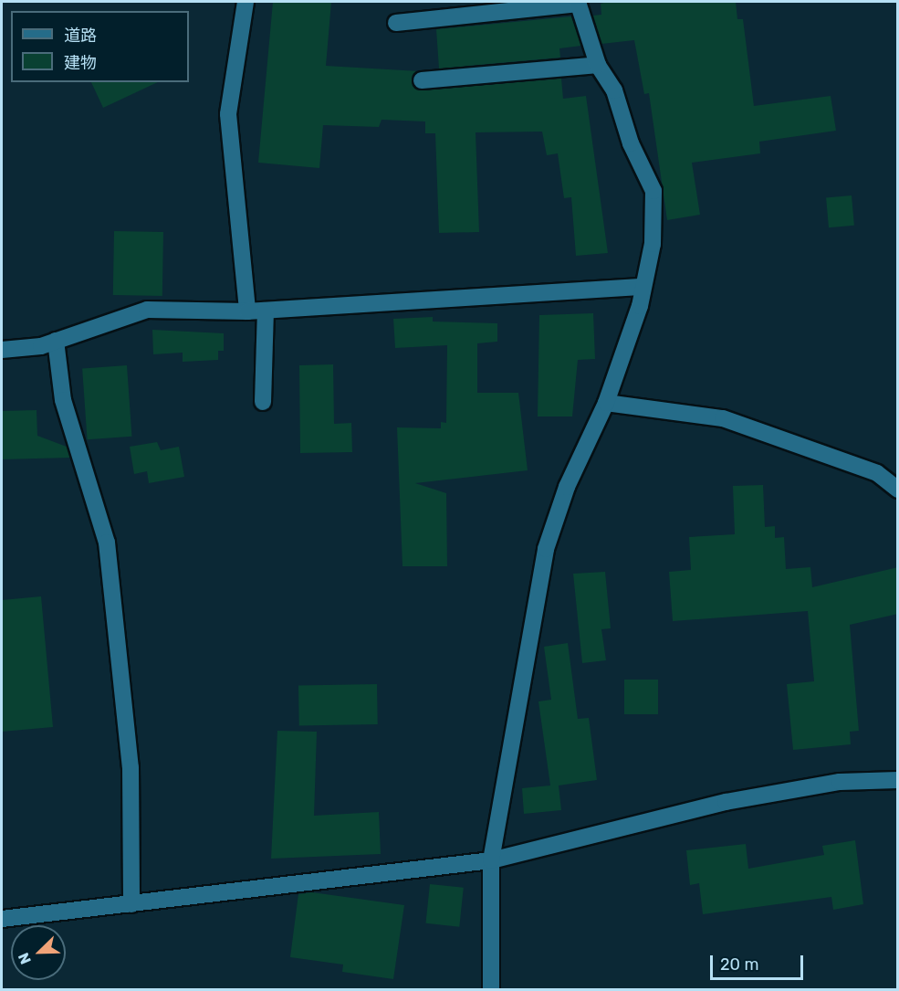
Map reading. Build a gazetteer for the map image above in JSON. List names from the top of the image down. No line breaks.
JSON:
{"legend":["道路","建物"],"scale_bar":"20 m","north":"bottom left"}
